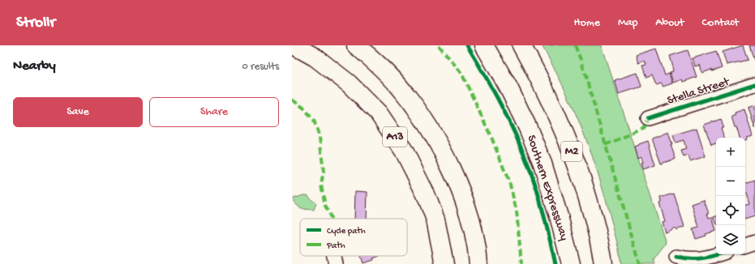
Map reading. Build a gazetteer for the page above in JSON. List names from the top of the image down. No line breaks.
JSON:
{"streets":{"highway":["A13","M2","Southern Expressway"],"street":["Stella Street"]},"legend":["Cycle path","Path"],"page":{"header":"Strollr","nav":["Home","Map","About","Contact"],"heading":["Nearby","0 results"],"buttons":["Save","Share"],"map_buttons":["+","−"]}}
